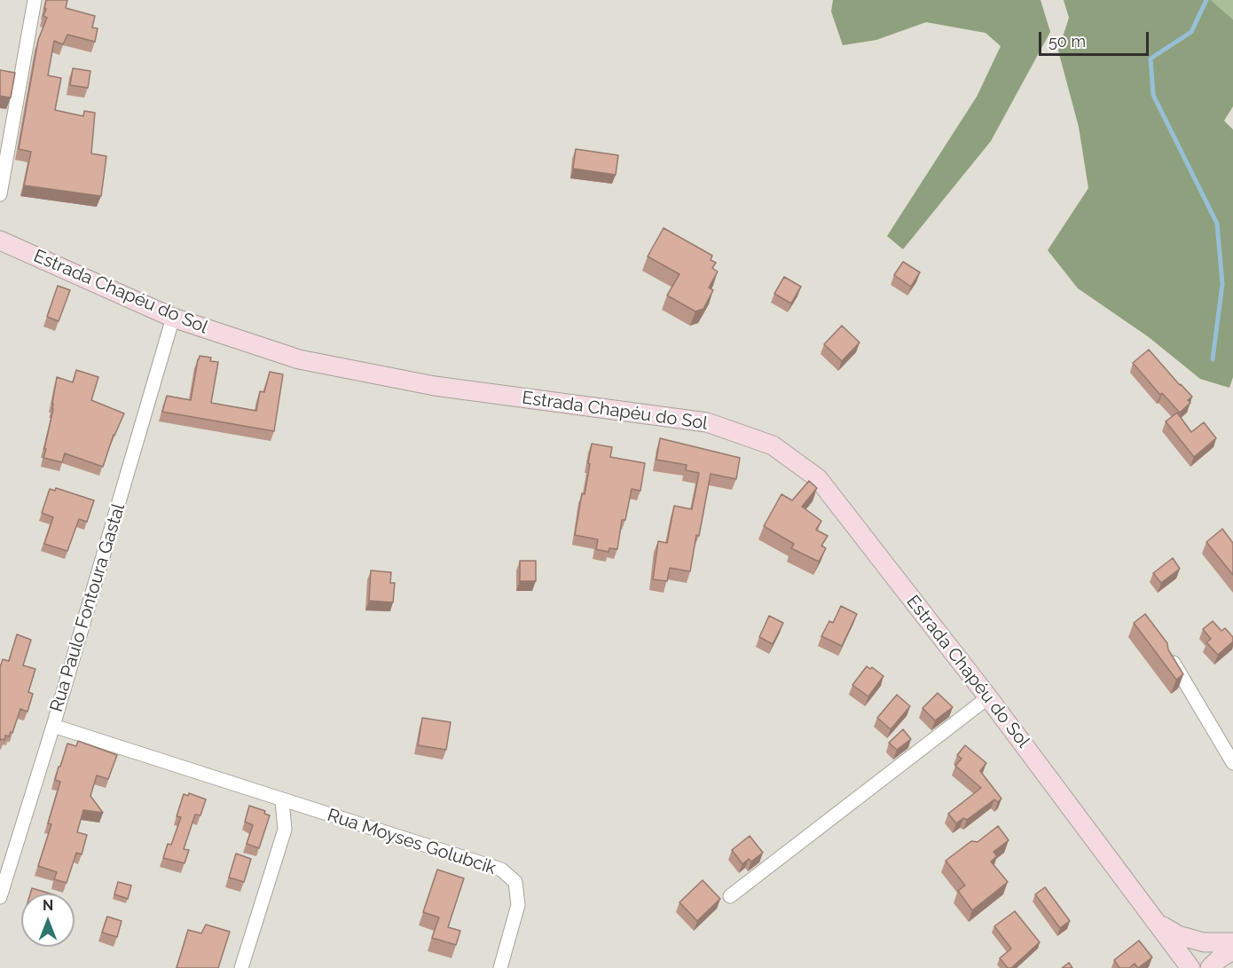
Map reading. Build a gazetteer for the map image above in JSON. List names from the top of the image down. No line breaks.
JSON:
{"streets":{"main road":["Estrada Chapéu do Sol"],"street":["Rua Paulo Fontoura Gastal","Rua Moyses Golubcik"]},"crossings":[["Estrada Chapéu do Sol","Rua Paulo Fontoura Gastal"],["Rua Paulo Fontoura Gastal","Rua Moyses Golubcik"]],"scale_bar":"50 m","north":"top"}
